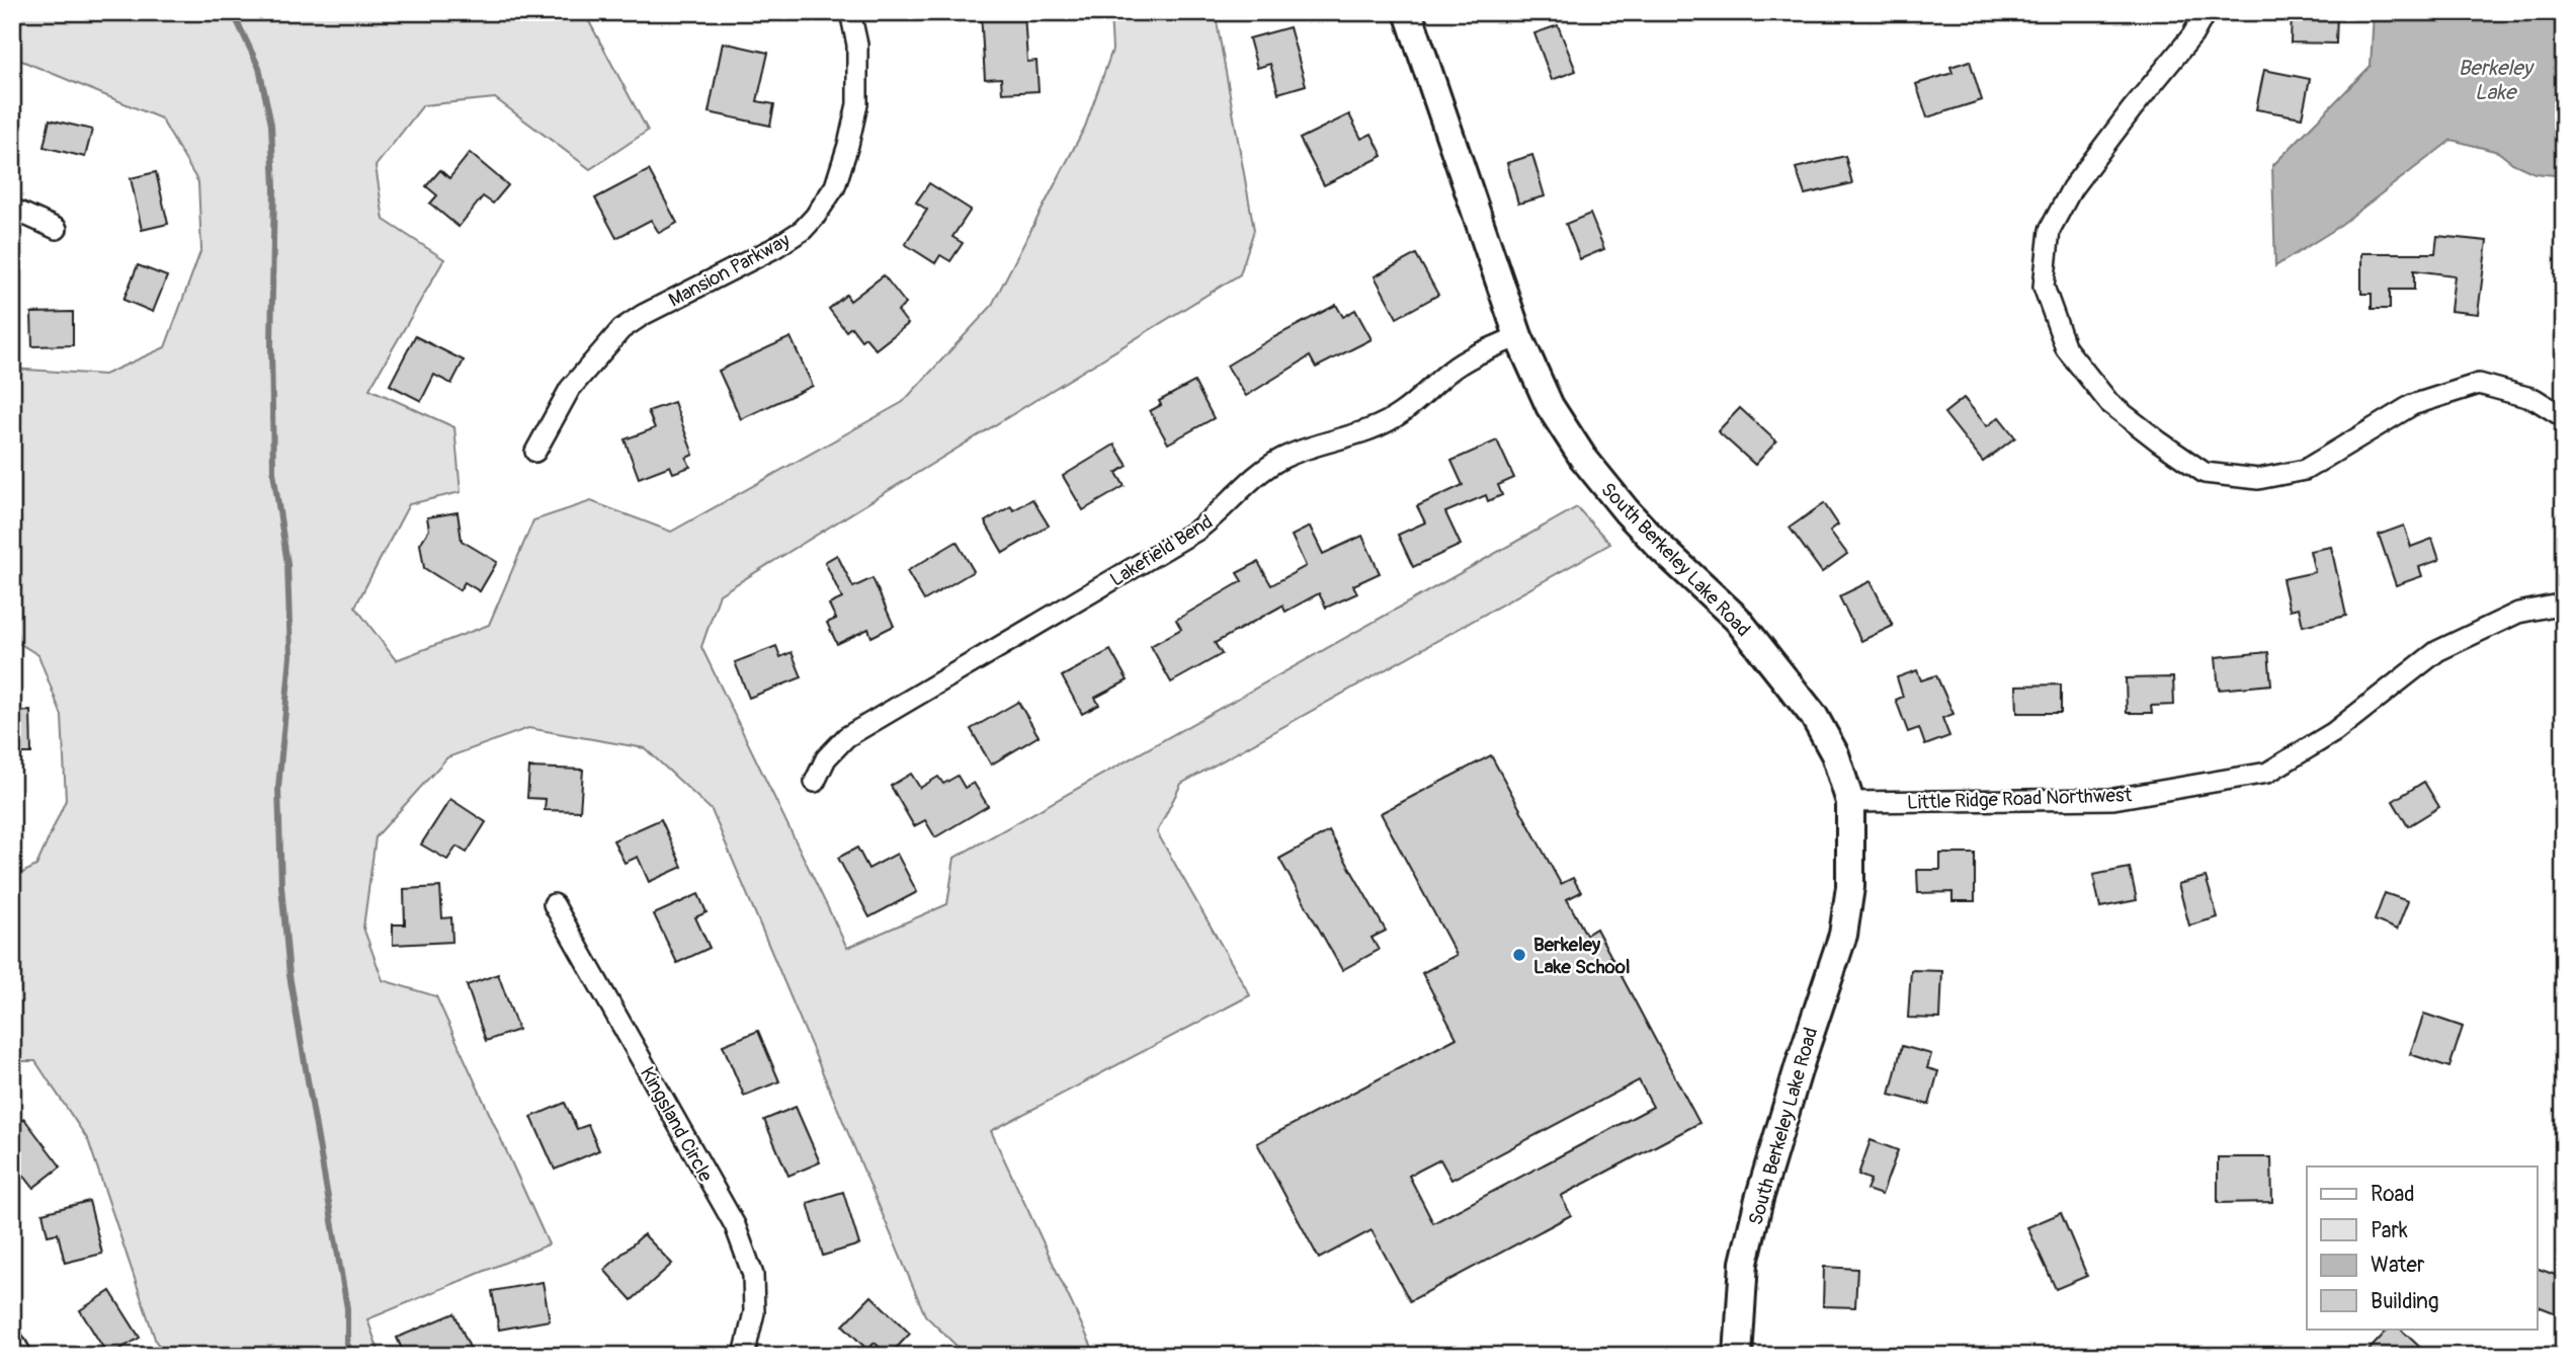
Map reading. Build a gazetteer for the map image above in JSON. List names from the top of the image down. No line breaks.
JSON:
{"streets":{"street":["Mansion Parkway","Lakefield Bend","South Berkeley Lake Road","Little Ridge Road Northwest","Kingsland Circle"]},"crossings":[["Lakefield Bend","South Berkeley Lake Road"],["South Berkeley Lake Road","Little Ridge Road Northwest"]],"water":["Berkeley Lake"],"places":["Berkeley Lake School"],"legend":["Road","Park","Water","Building"]}
